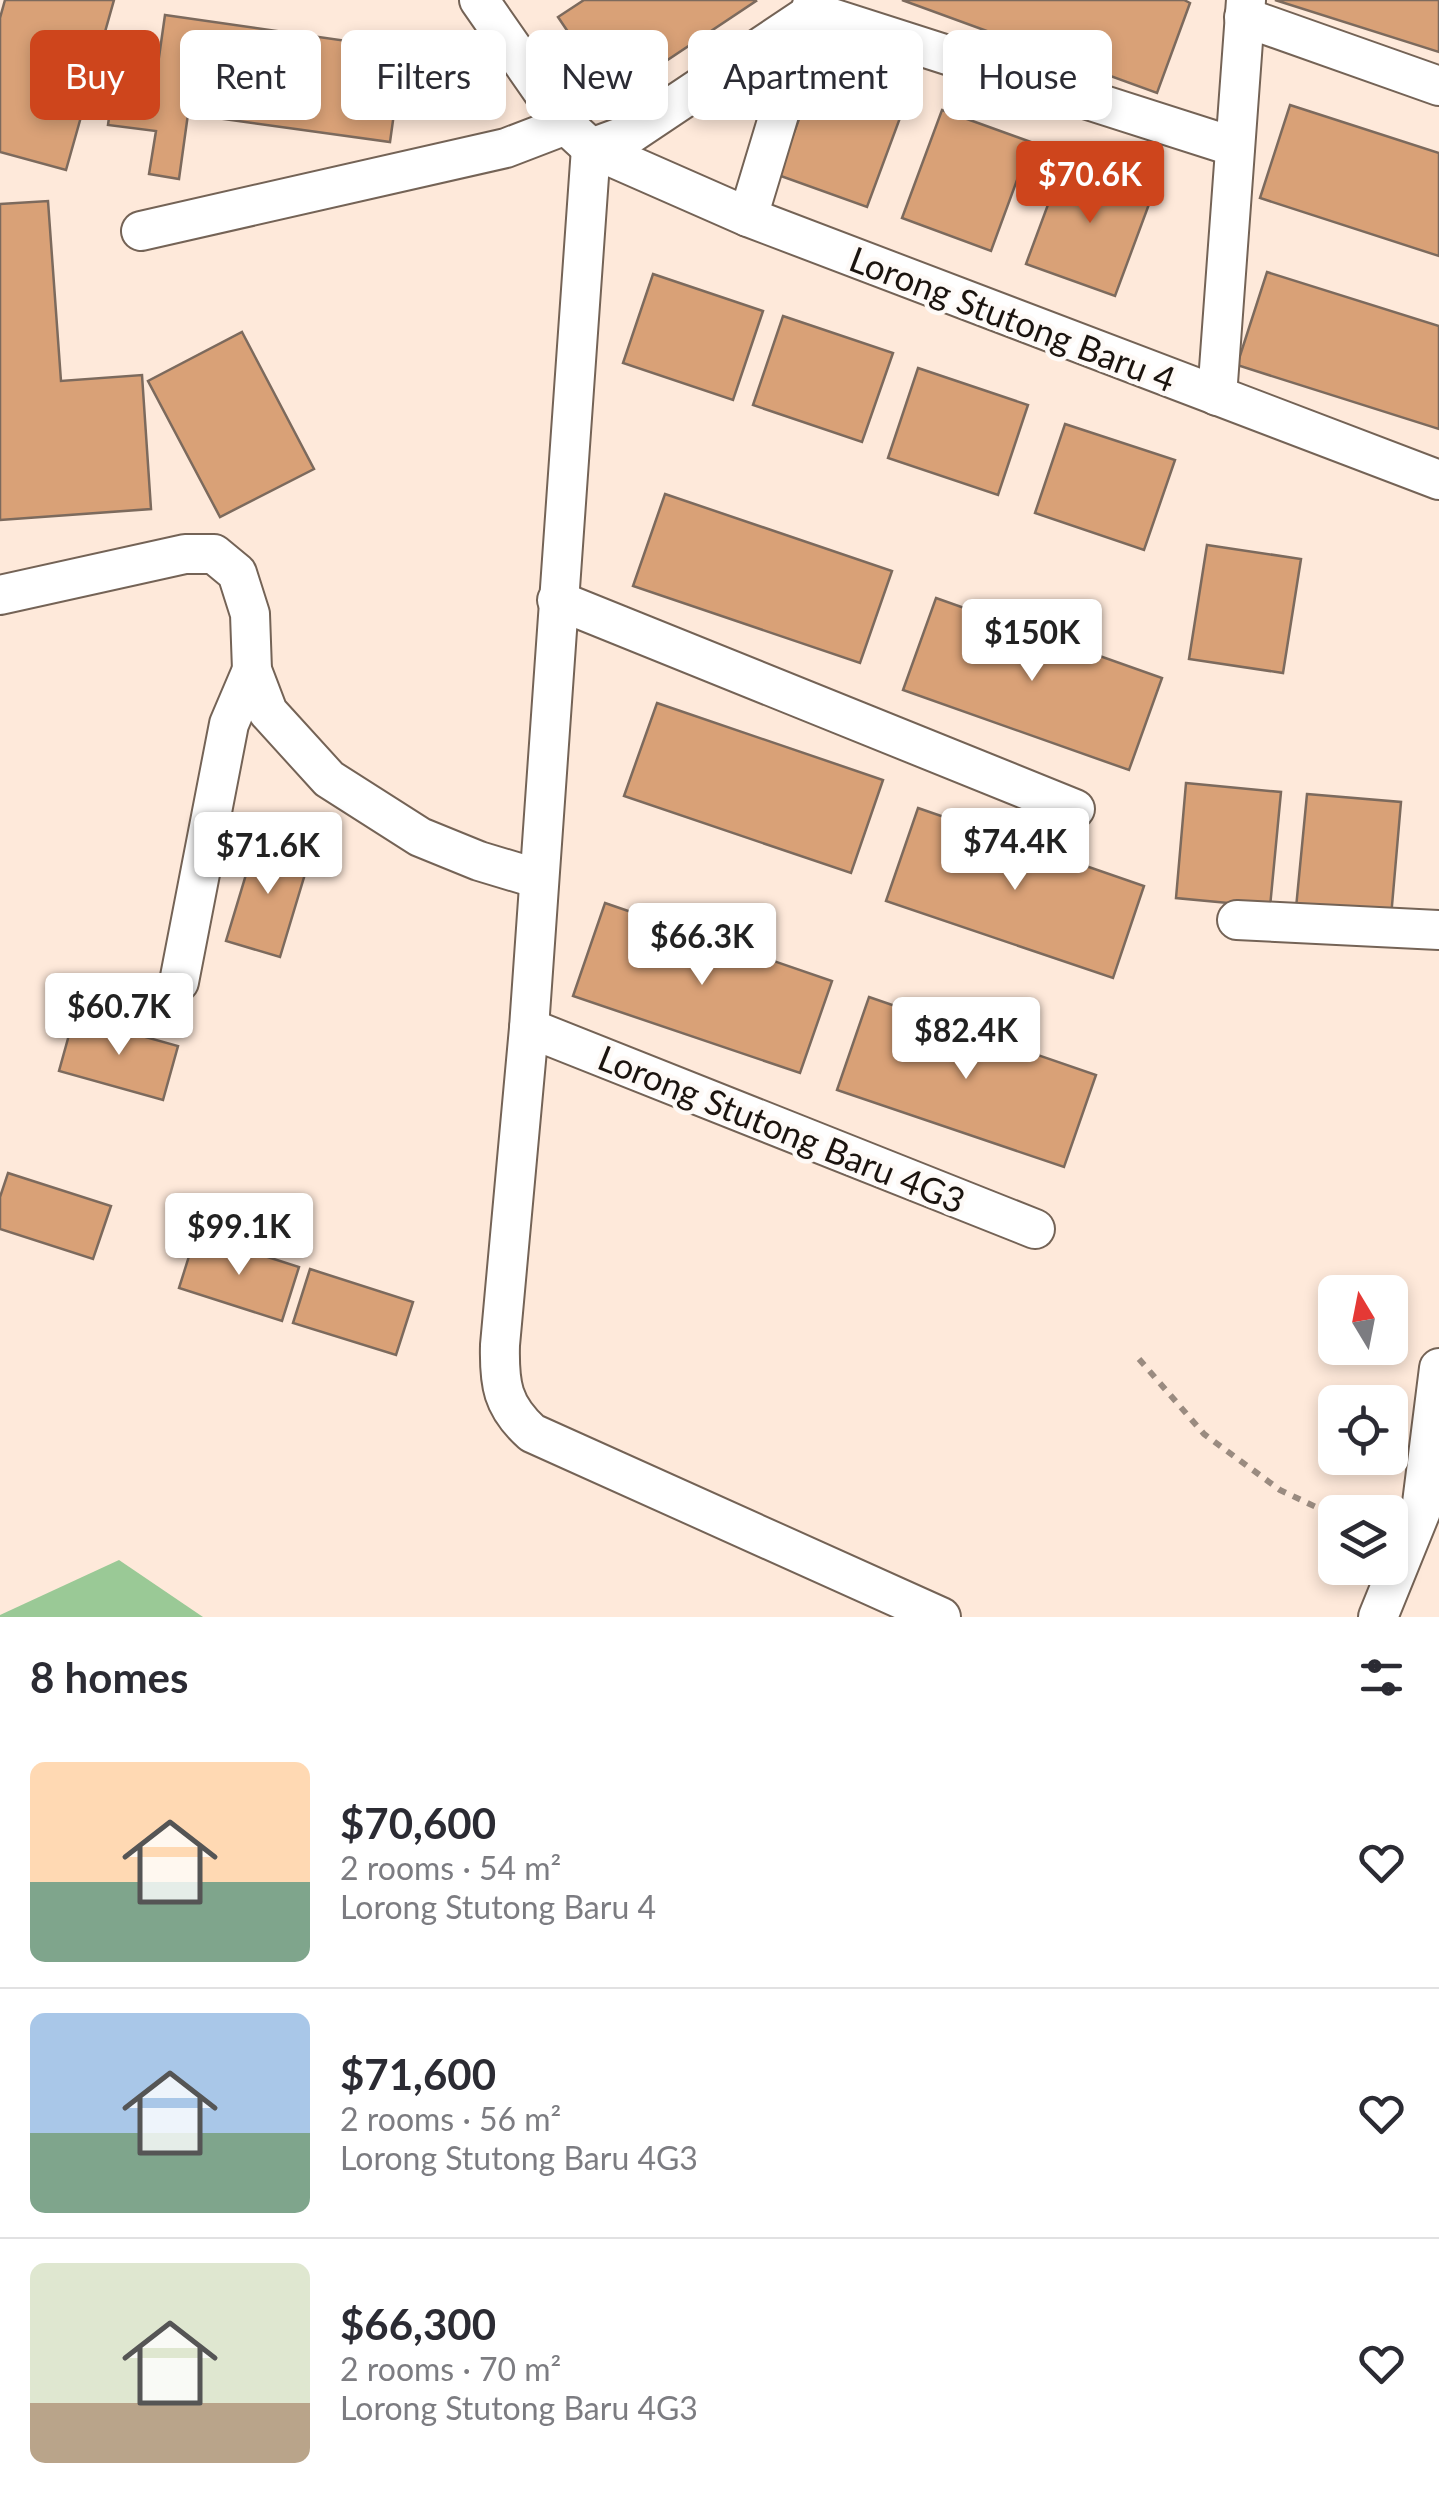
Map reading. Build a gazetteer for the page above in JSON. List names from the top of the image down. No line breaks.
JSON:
{"streets":{"street":["Lorong Stutong Baru 4","Lorong Stutong Baru 4G3"]},"north":"top","page":{"chip":["Buy","Rent","Filters","New","Apartment","House"],"price":["$70.6K","$150K","$74.4K","$71.6K","$66.3K","$60.7K","$82.4K","$99.1K"],"heading":"8 homes","list":[{"name":"$70,600","note":"2 rooms · 54 m² · Lorong Stutong Baru 4"},{"name":"$71,600","note":"2 rooms · 56 m² · Lorong Stutong Baru 4G3"},{"name":"$66,300","note":"2 rooms · 70 m² · Lorong Stutong Baru 4G3"}]}}
